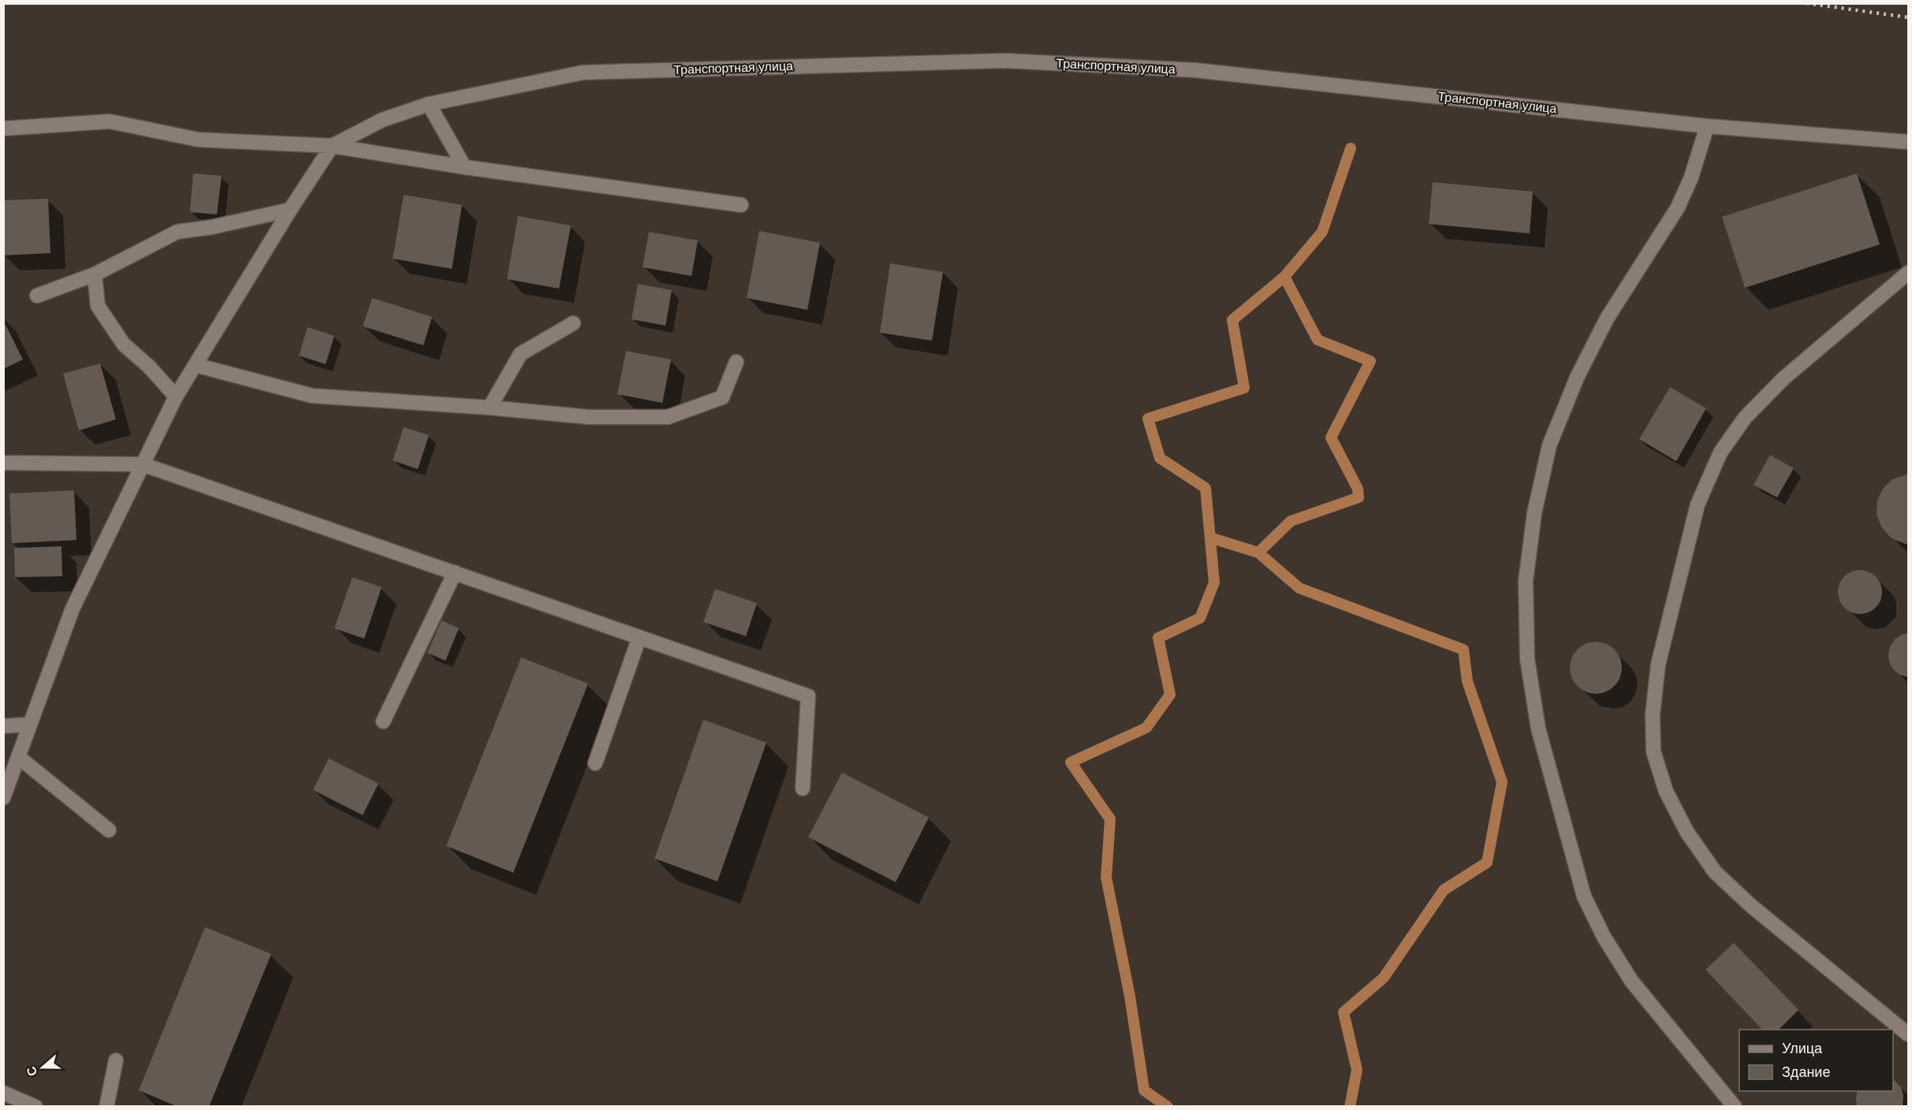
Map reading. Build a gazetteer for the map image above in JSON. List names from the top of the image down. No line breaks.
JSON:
{"streets":{"street":["Транспортная улица"]},"legend":["Улица","Здание"],"north":"left"}
